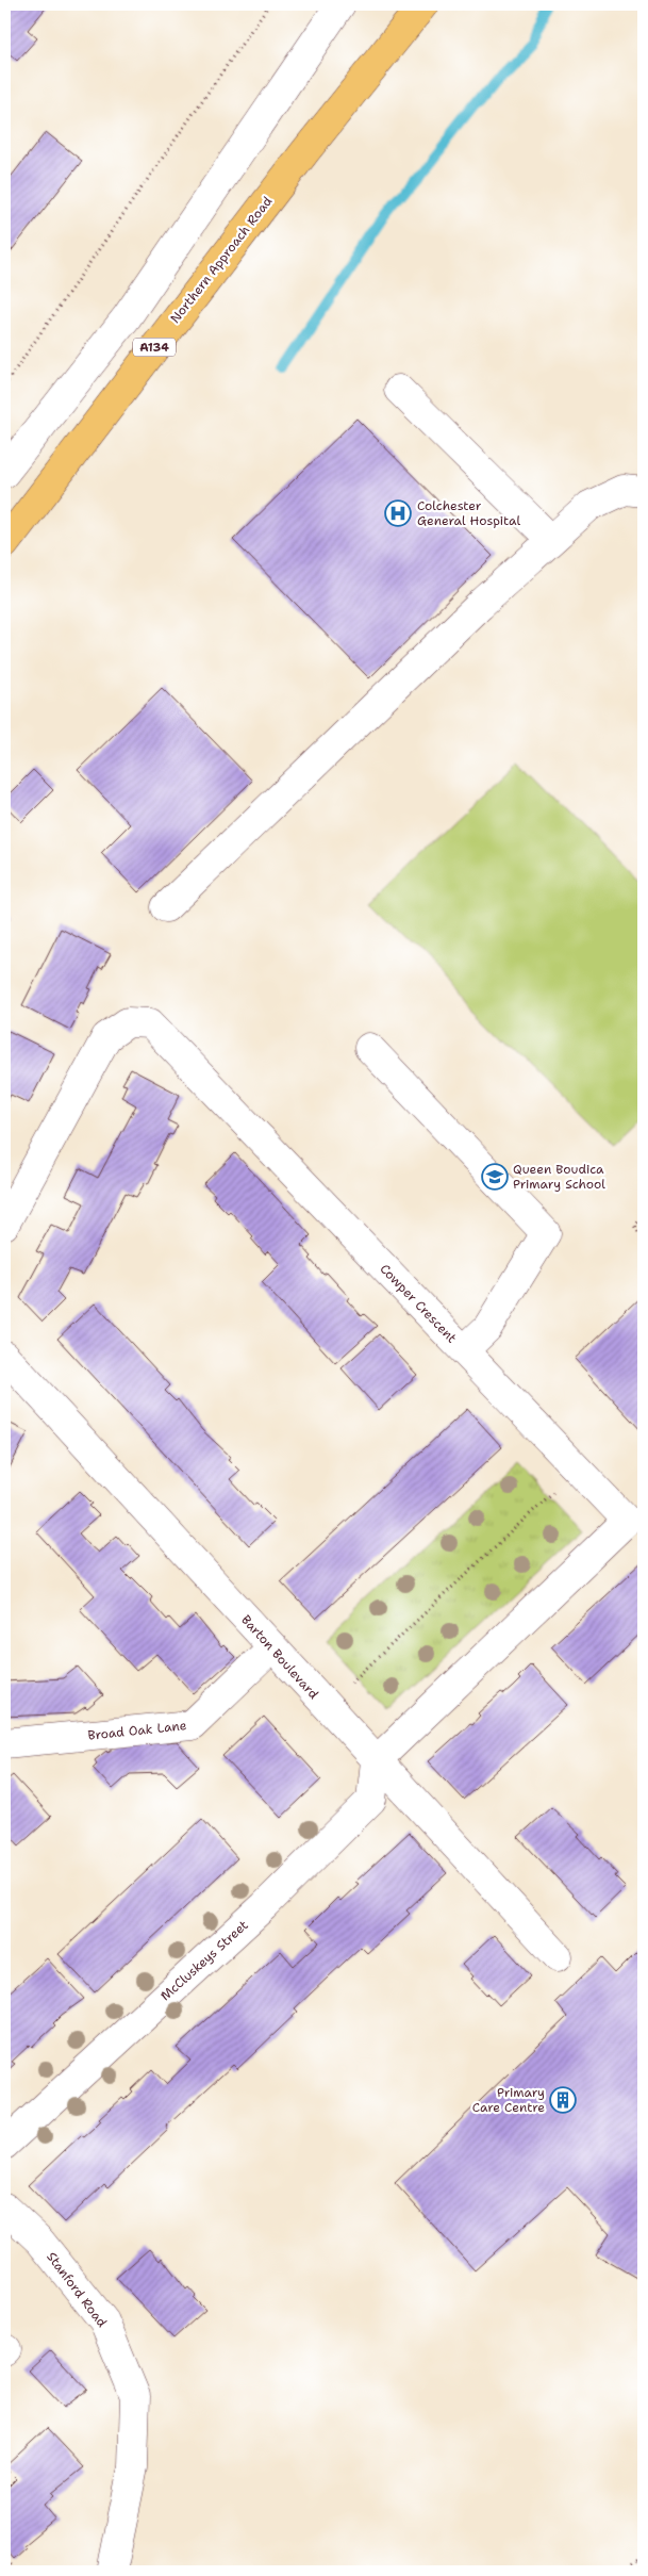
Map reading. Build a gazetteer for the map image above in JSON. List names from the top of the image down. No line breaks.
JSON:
{"streets":{"main road":["Northern Approach Road","A134"],"street":["Cowper Crescent","Barton Boulevard","Broad Oak Lane","McCluskeys Street","Stanford Road"]},"crossings":[["Cowper Crescent","Barton Boulevard"],["Cowper Crescent","McCluskeys Street"],["Barton Boulevard","Broad Oak Lane"],["Barton Boulevard","McCluskeys Street"]],"places":{"hospital":["Colchester General Hospital"],"school or university":["Queen Boudica Primary School"],"building":["Primary Care Centre"]}}
